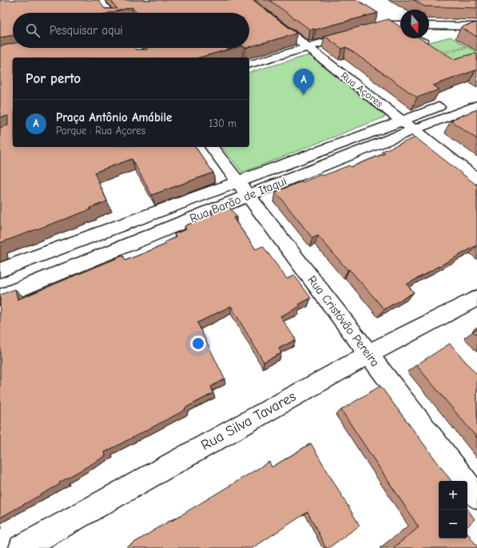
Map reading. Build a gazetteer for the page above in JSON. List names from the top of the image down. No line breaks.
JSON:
{"streets":{"street":["Rua Açores","Rua Barão de Itaqui","Rua Cristóvão Pereira","Rua Silva Tavares"]},"crossings":[["Rua Açores","Rua Barão de Itaqui"],["Rua Barão de Itaqui","Rua Cristóvão Pereira"],["Rua Cristóvão Pereira","Rua Silva Tavares"]],"north":"bottom","page":{"search":"Pesquisar aqui","heading":"Por perto","pins":"A","list":[{"mark":"A","name":"Praça Antônio Amábile","note":"Parque · Rua Açores","value":"130 m"}],"map_buttons":["+","−"]}}
